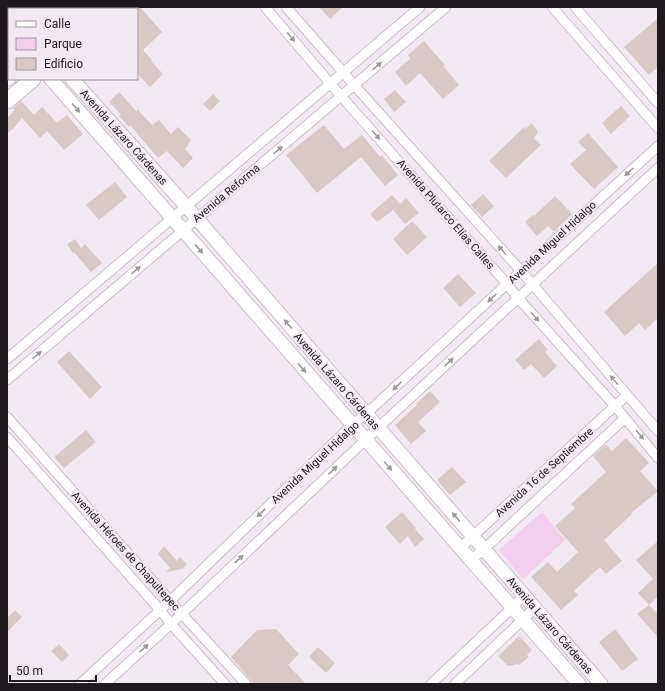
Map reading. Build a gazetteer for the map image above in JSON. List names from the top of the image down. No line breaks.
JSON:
{"streets":{"main road":["Avenida Lázaro Cárdenas"],"street":["Avenida Reforma","Avenida Plutarco Elías Calles","Avenida Miguel Hidalgo","Avenida 16 de Septiembre","Avenida Héroes de Chapultepec"]},"crossings":[["Avenida Lázaro Cárdenas","Avenida Reforma"],["Avenida Lázaro Cárdenas","Avenida Miguel Hidalgo"],["Avenida Lázaro Cárdenas","Avenida 16 de Septiembre"],["Avenida Reforma","Avenida Plutarco Elías Calles"],["Avenida Plutarco Elías Calles","Avenida Miguel Hidalgo"],["Avenida Plutarco Elías Calles","Avenida 16 de Septiembre"],["Avenida Miguel Hidalgo","Avenida Héroes de Chapultepec"]],"legend":["Calle","Parque","Edificio"],"scale_bar":"50 m"}
